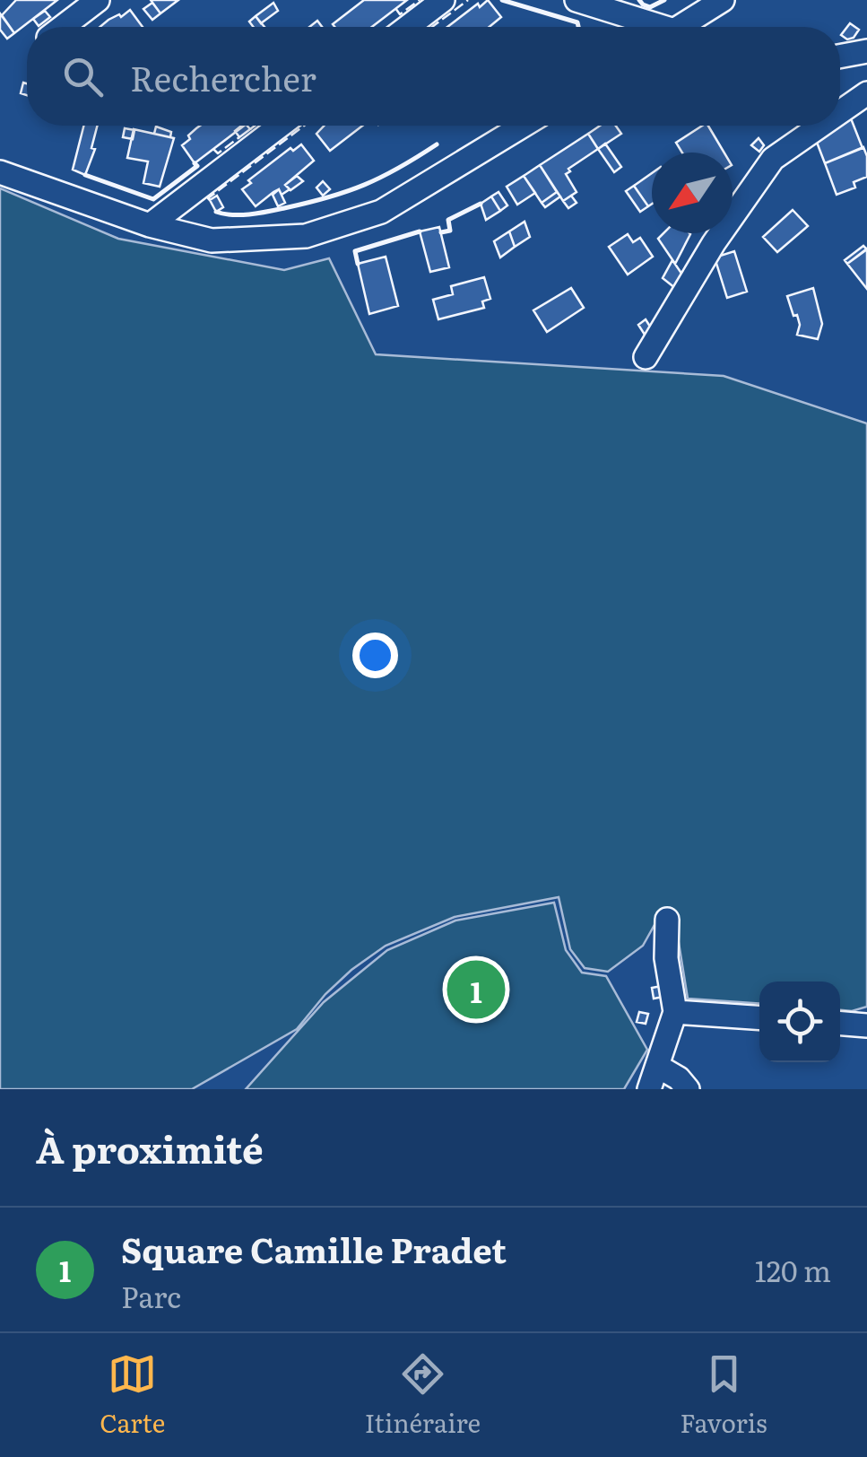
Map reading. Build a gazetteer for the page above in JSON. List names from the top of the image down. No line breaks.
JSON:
{"north":"bottom left","page":{"search":"Rechercher","pins":"1","heading":"À proximité","list":[{"mark":"1","name":"Square Camille Pradet","note":"Parc","value":"120 m"}],"nav":["Carte","Itinéraire","Favoris"]}}
